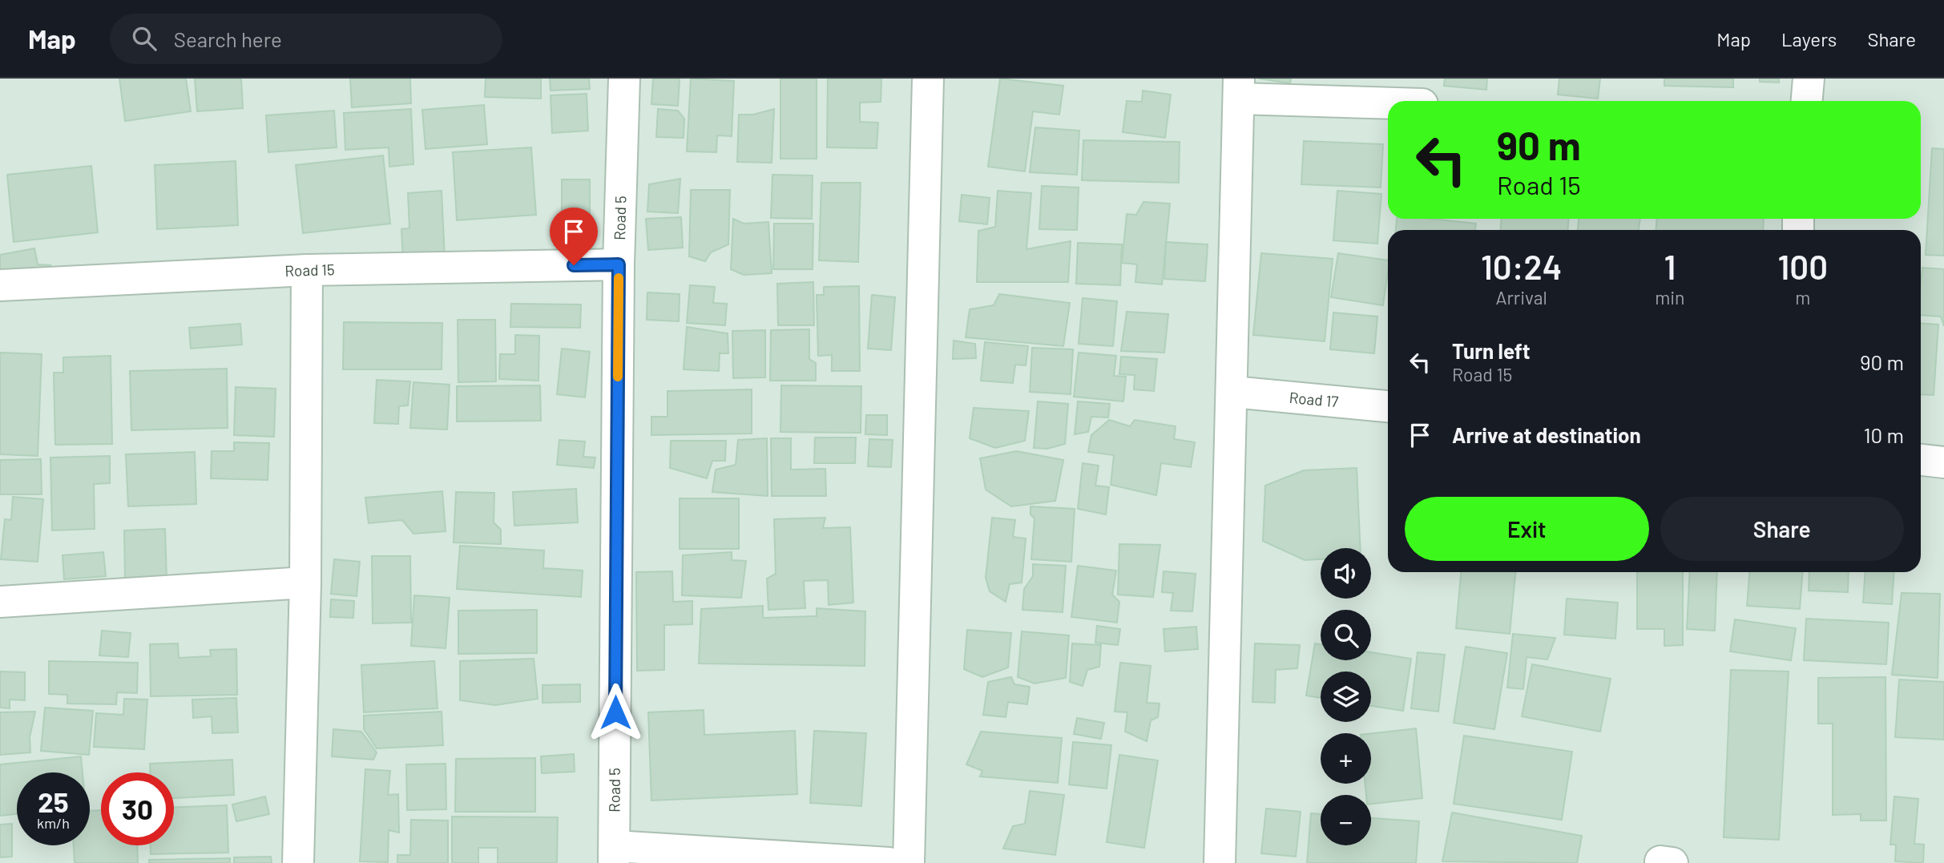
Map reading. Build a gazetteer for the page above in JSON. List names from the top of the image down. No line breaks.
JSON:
{"streets":{"street":["Road 5","Road 15","Road 17"]},"crossings":[["Road 5","Road 15"]],"page":{"header":"Map","search":"Search here","nav":["Map","Layers","Share"],"turn":["90 m","Road 15"],"eta":["10:24","Arrival","1","min","100","m"],"list":[{"name":"Turn left","note":"Road 15","value":"90 m"},{"name":"Arrive at destination","value":"10 m"}],"buttons":["Exit","Share"],"map_buttons":["+","−"],"speed":"25 km/h","limit":"30"}}
